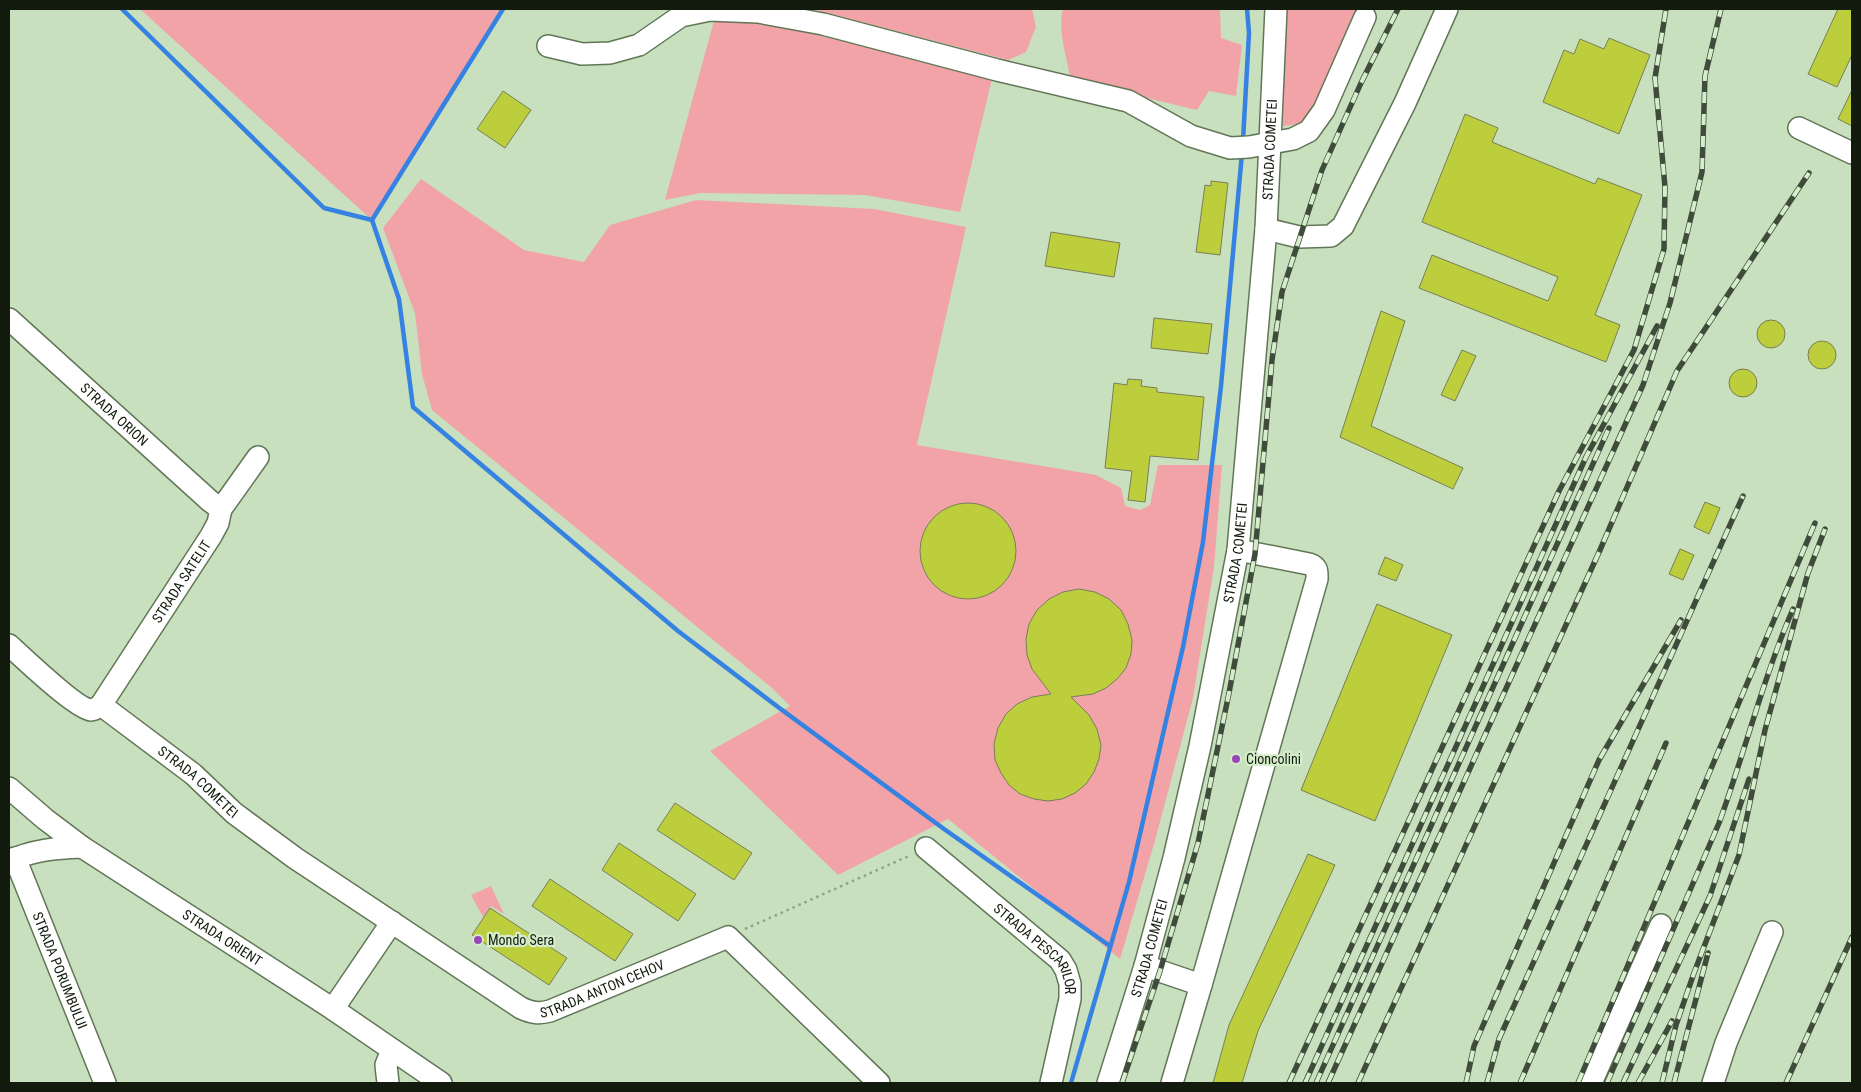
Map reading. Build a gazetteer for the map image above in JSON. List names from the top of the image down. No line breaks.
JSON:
{"streets":{"street":["STRADA COMETEI","STRADA ORION","STRADA SATELIT","STRADA ORIENT","STRADA PESCARILOR","STRADA PORUMBULUI","STRADA ANTON CEHOV"]},"crossings":[["STRADA COMETEI","STRADA SATELIT"],["STRADA COMETEI","STRADA ANTON CEHOV"],["STRADA ORION","STRADA SATELIT"]],"places":["Cioncolini","Mondo Sera"]}
